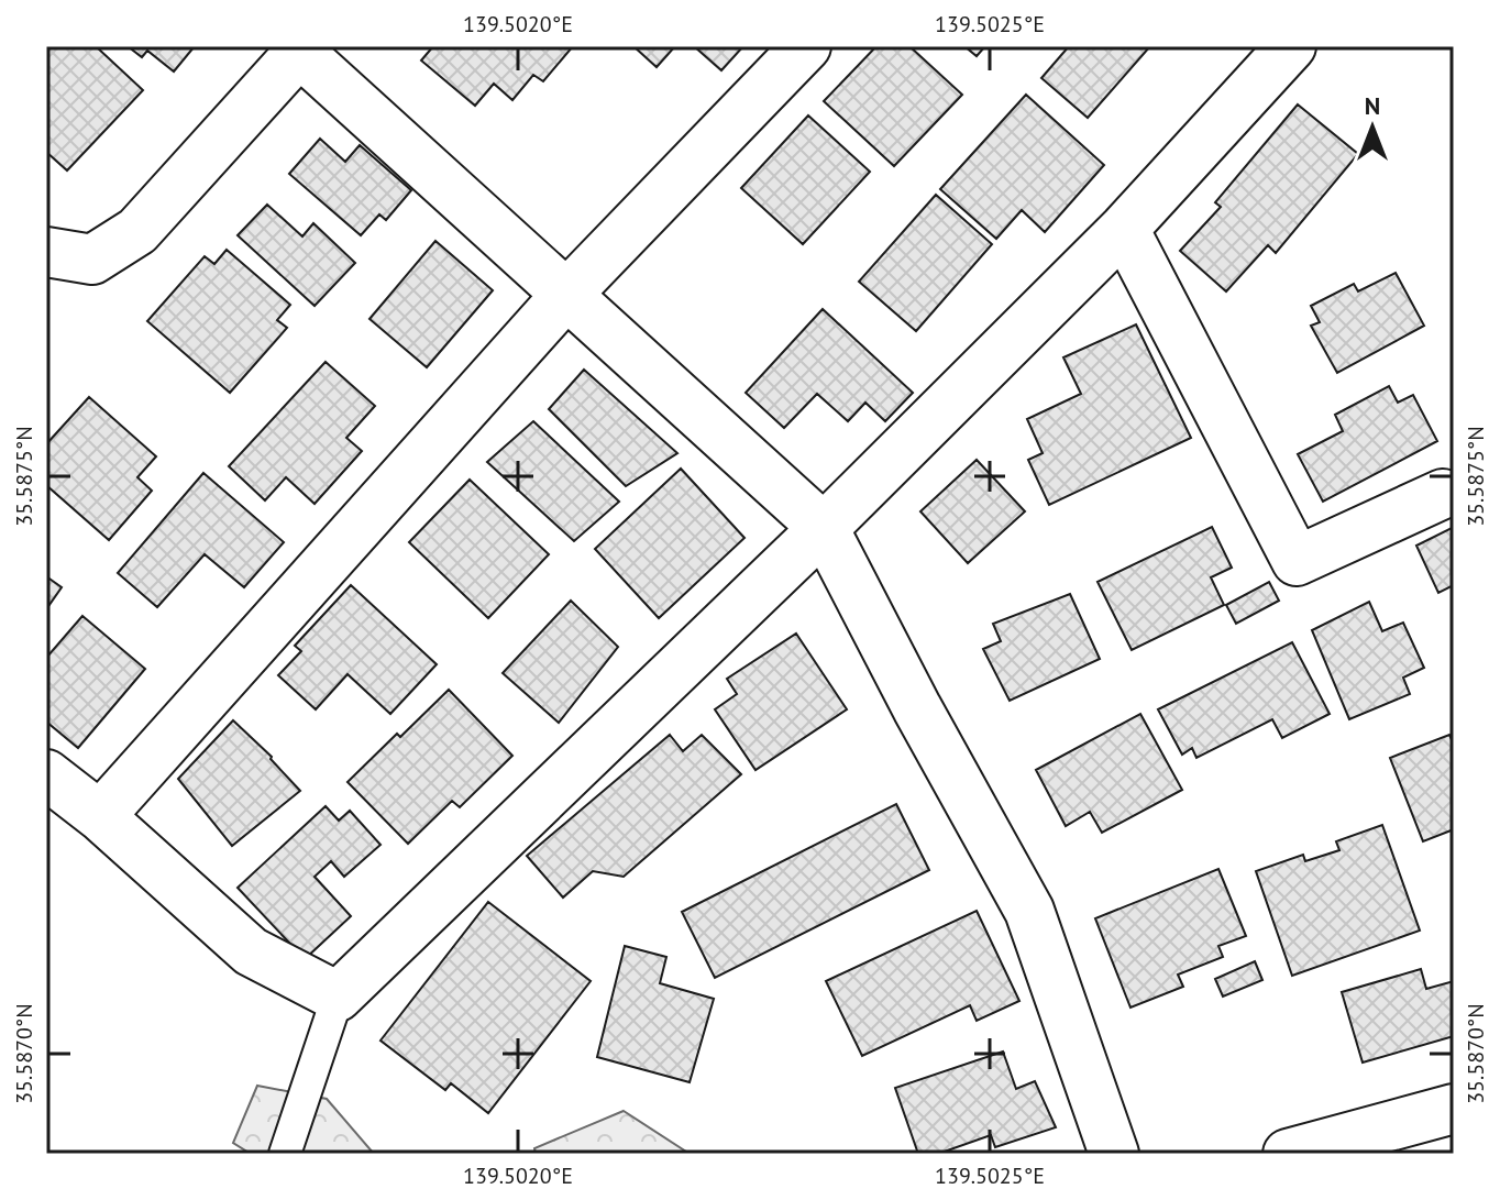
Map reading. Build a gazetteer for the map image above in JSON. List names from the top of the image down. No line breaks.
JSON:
{"north":"top","coordinates":["139.5020°E","139.5025°E","35.5875°N","35.5870°N"]}
